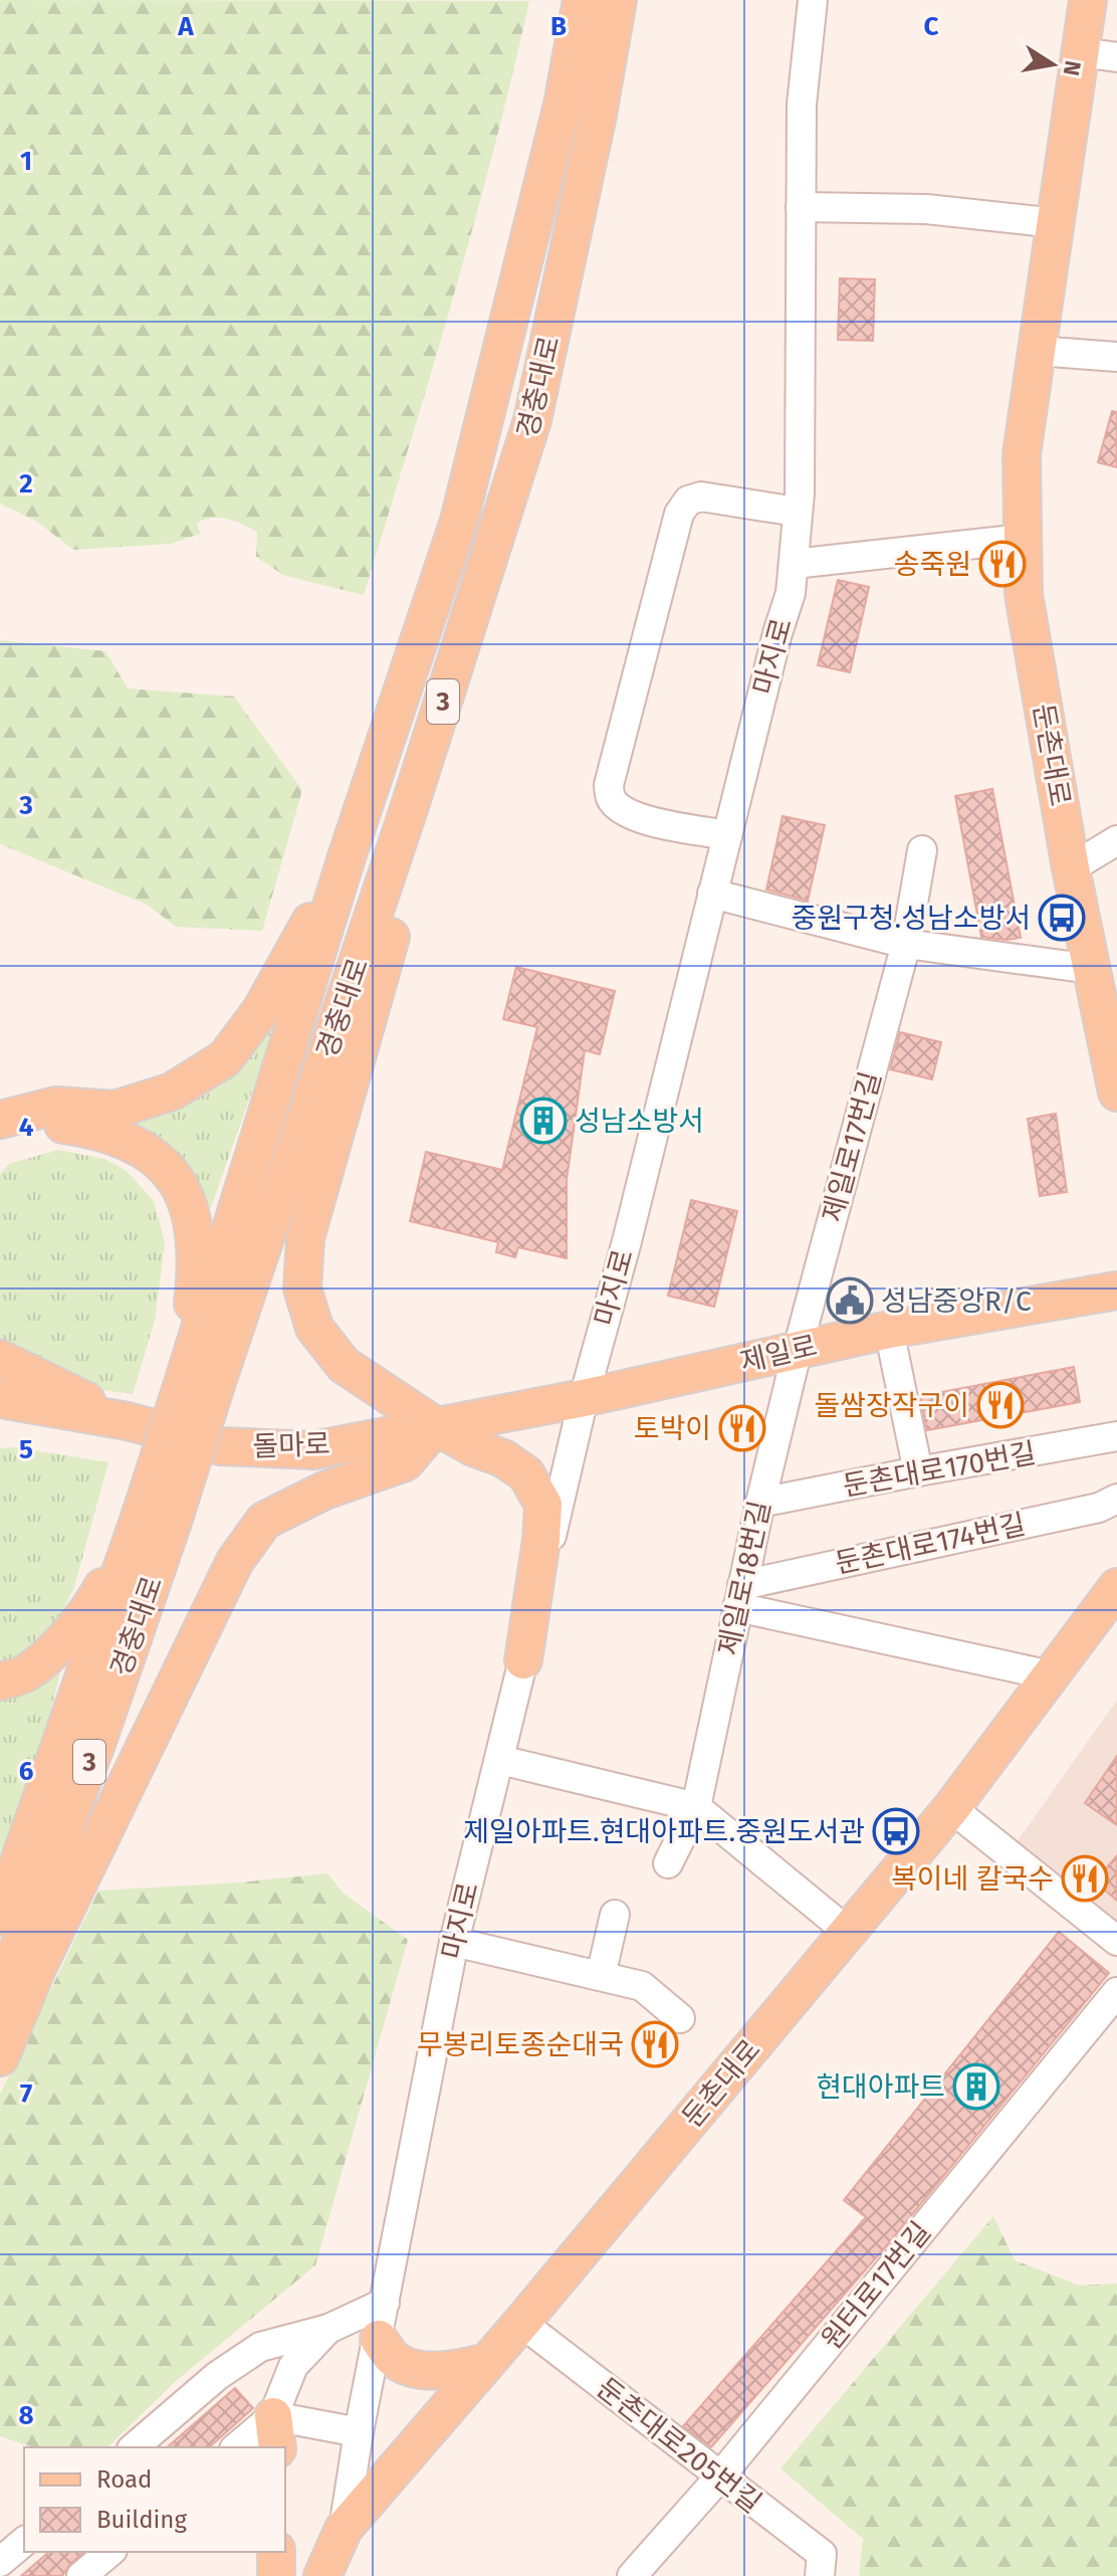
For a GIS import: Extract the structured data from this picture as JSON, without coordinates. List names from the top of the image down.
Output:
{
  "streets": {
    "main road": [
      "경충대로",
      "3",
      "둔촌대로",
      "제일로",
      "돌마로"
    ],
    "street": [
      "마지로",
      "제일로17번길",
      "둔촌대로170번길",
      "둔촌대로174번길",
      "제일로18번길",
      "원터로17번길",
      "둔촌대로205번길"
    ]
  },
  "crossings": [
    ["마지로", "둔촌대로"],
    ["마지로", "제일로"],
    ["마지로", "돌마로"],
    ["둔촌대로", "둔촌대로205번길"],
    ["제일로17번길", "제일로"],
    ["제일로17번길", "제일로18번길"],
    ["제일로", "돌마로"],
    ["제일로", "제일로18번길"],
    ["둔촌대로170번길", "제일로18번길"],
    ["둔촌대로174번길", "제일로18번길"],
    ["원터로17번길", "둔촌대로205번길"]
  ],
  "places": {
    "restaurant": [
      "송죽원",
      "돌쌈장작구이",
      "토박이",
      "복이네 칼국수",
      "무봉리토종순대국"
    ],
    "bus stop": ["중원구청.성남소방서", "제일아파트.현대아파트.중원도서관"],
    "building": ["성남소방서", "현대아파트"],
    "public building": ["성남중앙R/C"]
  },
  "legend": ["Road", "Building"],
  "north": "right",
  "grid": {
    "columns": ["A", "B", "C"],
    "rows": [
      "1",
      "2",
      "3",
      "4",
      "5",
      "6",
      "7",
      "8"
    ]
  }
}
